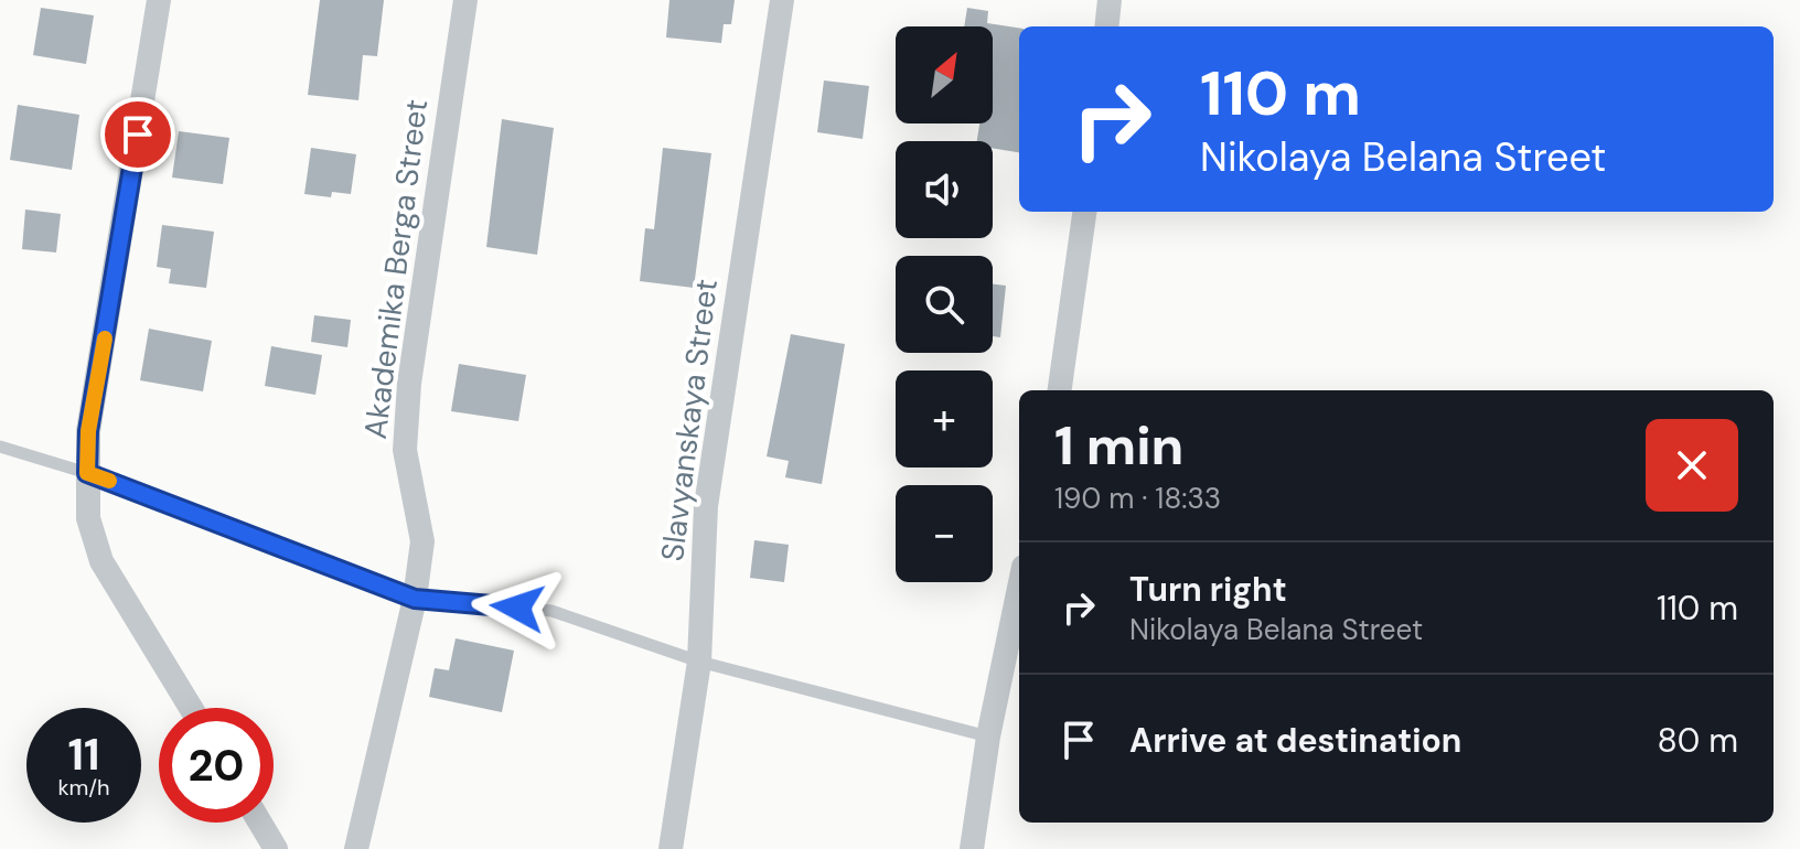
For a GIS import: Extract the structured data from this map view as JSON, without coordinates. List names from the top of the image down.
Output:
{
  "streets": {
    "street": ["Akademika Berga Street", "Slavyanskaya Street"]
  },
  "north": "top right",
  "page": {
    "map_buttons": ["+", "−"],
    "turn": ["110 m", "Nikolaya Belana Street"],
    "heading": ["1 min", "190 m · 18:33"],
    "list": [
      {
        "name": "Turn right",
        "note": "Nikolaya Belana Street",
        "value": "110 m"
      },
      {
        "name": "Arrive at destination",
        "value": "80 m"
      }
    ],
    "speed": "11 km/h",
    "limit": "20"
  }
}
